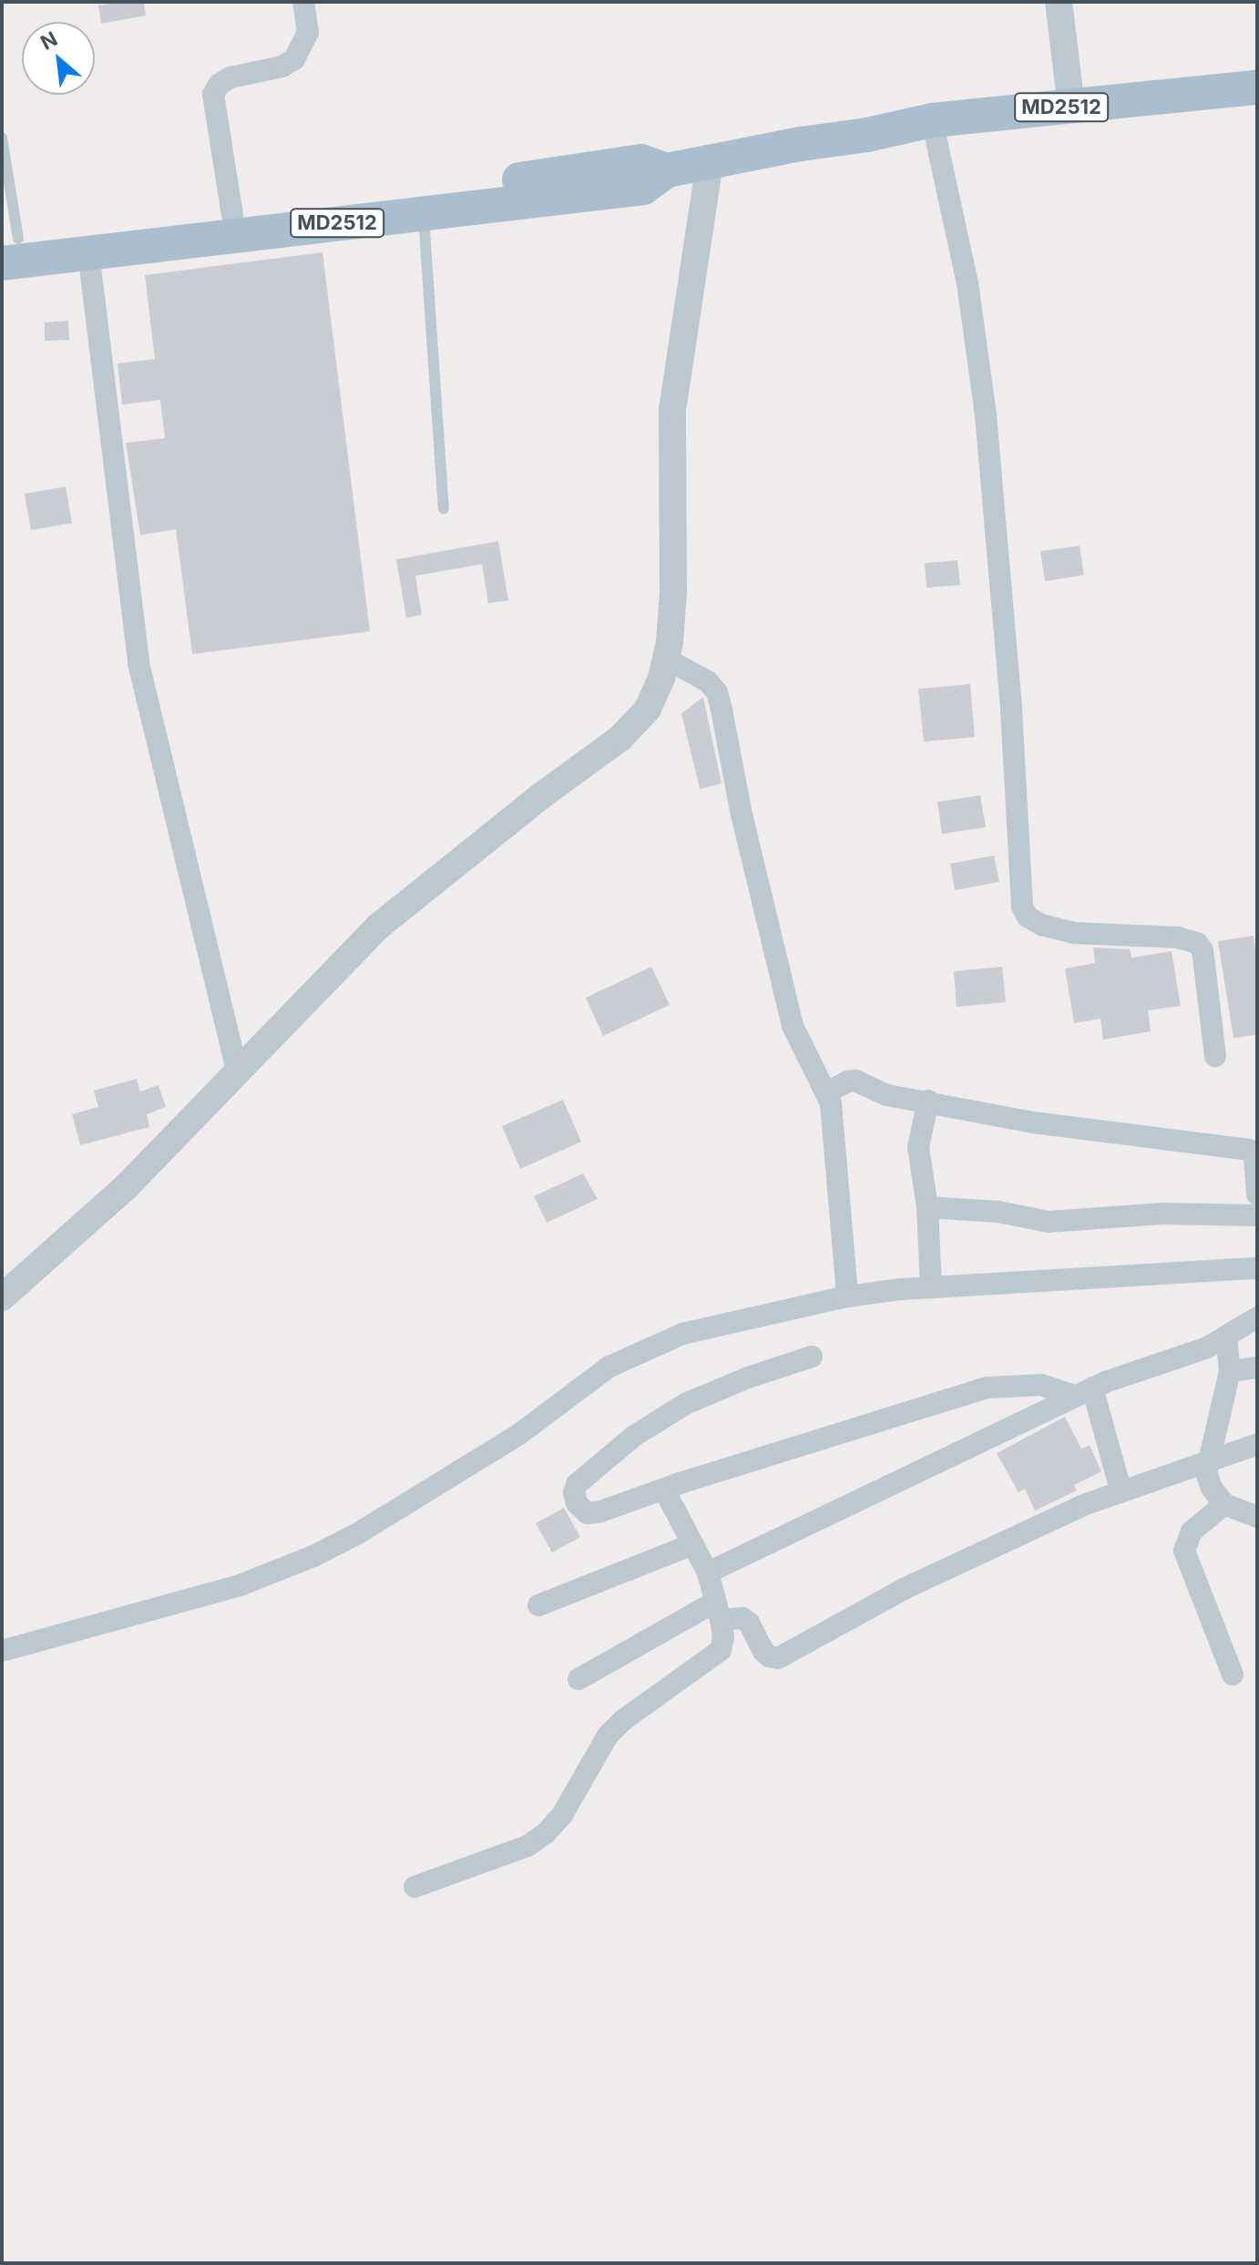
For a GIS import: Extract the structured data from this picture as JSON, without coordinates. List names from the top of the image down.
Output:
{
  "streets": {
    "main road": ["MD2512"]
  },
  "north": "top left"
}
